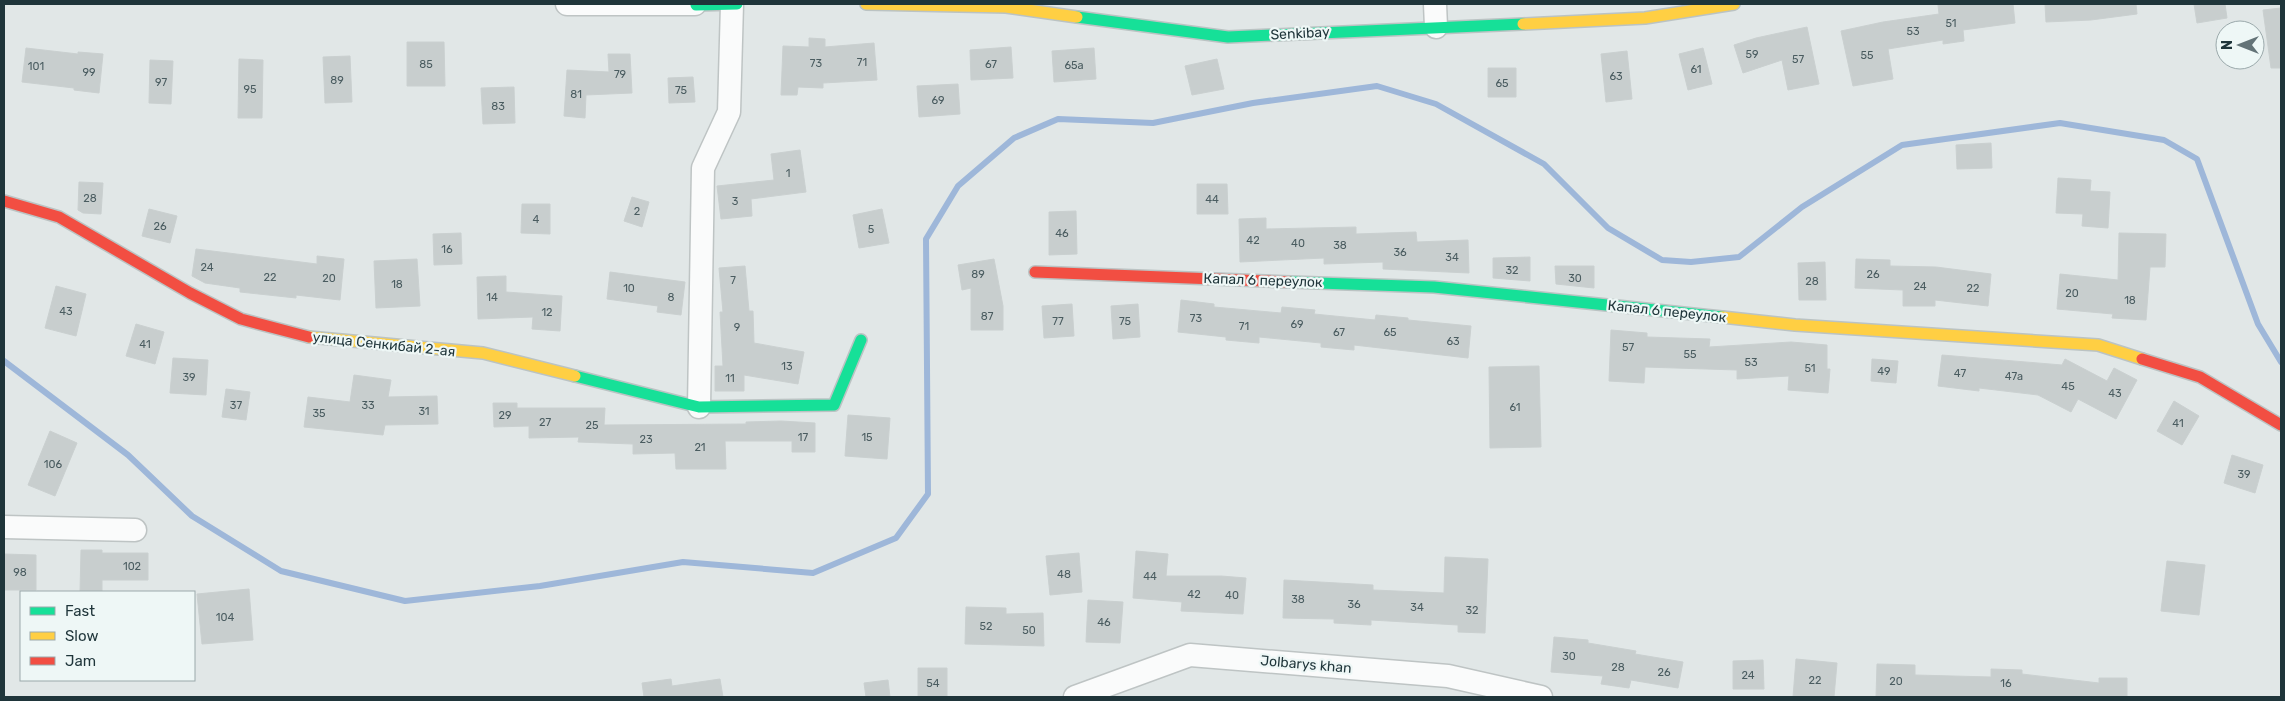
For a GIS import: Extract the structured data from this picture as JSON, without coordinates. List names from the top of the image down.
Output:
{
  "streets": {
    "street": [
      "Senkibay",
      "Капал 6 переулок",
      "улица Сенкибай 2-ая",
      "Jolbarys khan"
    ]
  },
  "house_numbers": [
    "51",
    "53",
    "59",
    "55",
    "57",
    "71",
    "73",
    "85",
    "67",
    "65а",
    "101",
    "61",
    "99",
    "79",
    "63",
    "89",
    "97",
    "65",
    "95",
    "75",
    "81",
    "69",
    "83",
    "1",
    "28",
    "44",
    "3",
    "2",
    "4",
    "26",
    "5",
    "46",
    "42",
    "40",
    "38",
    "16",
    "36",
    "34",
    "24",
    "32",
    "89",
    "26",
    "22",
    "20",
    "30",
    "7",
    "28",
    "18",
    "24",
    "10",
    "22",
    "20",
    "14",
    "8",
    "18",
    "43",
    "12",
    "87",
    "73",
    "77",
    "75",
    "69",
    "71",
    "9",
    "67",
    "65",
    "63",
    "41",
    "57",
    "55",
    "53",
    "13",
    "51",
    "49",
    "47",
    "47а",
    "39",
    "11",
    "45",
    "43",
    "37",
    "33",
    "61",
    "31",
    "35",
    "29",
    "27",
    "41",
    "25",
    "17",
    "15",
    "23",
    "21",
    "106",
    "39",
    "102",
    "98",
    "48",
    "44",
    "42",
    "40",
    "38",
    "36",
    "34",
    "32",
    "104",
    "46",
    "52",
    "50",
    "30",
    "28",
    "26",
    "24",
    "22",
    "20",
    "54",
    "16"
  ],
  "legend": ["Fast", "Slow", "Jam"],
  "north": "left"
}
